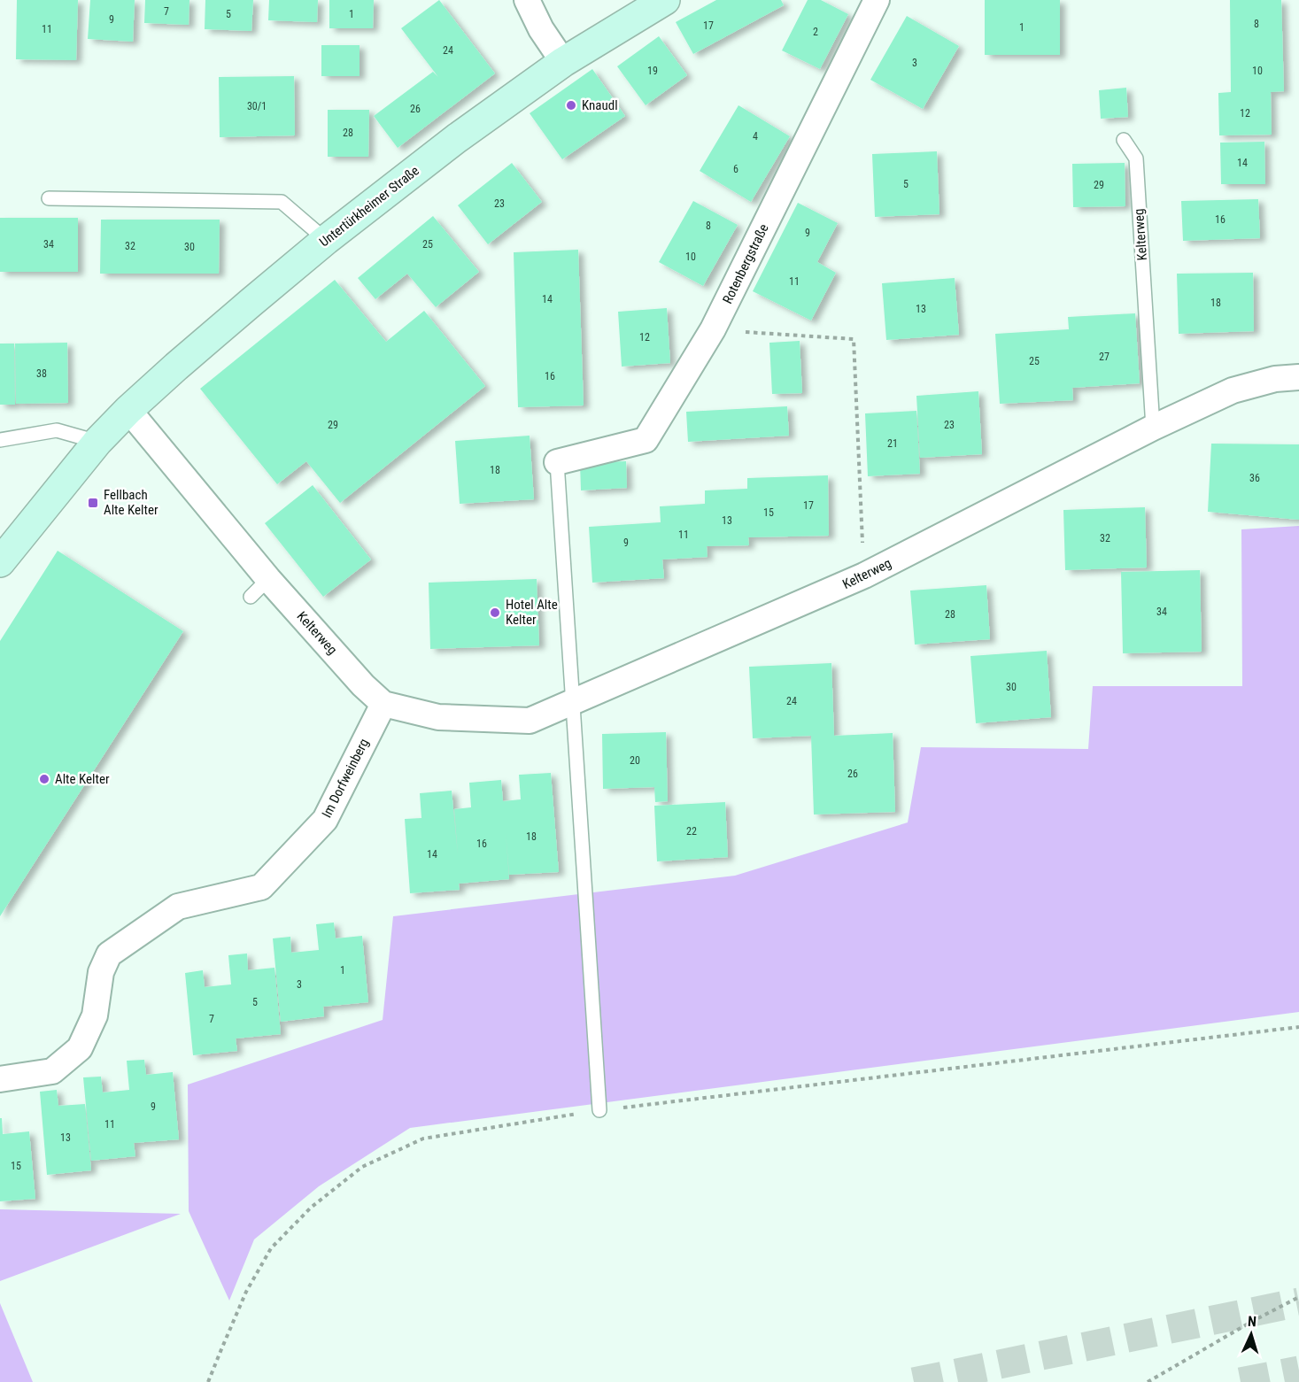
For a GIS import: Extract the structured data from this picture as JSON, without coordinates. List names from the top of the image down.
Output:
{
  "streets": {
    "main road": ["Untertürkheimer Straße"],
    "street": ["Kelterweg", "Rotenbergstraße", "Im Dorfweinberg"]
  },
  "crossings": [
    ["Untertürkheimer Straße", "Kelterweg"],
    ["Kelterweg", "Im Dorfweinberg"]
  ],
  "places": {
    "other": ["Knaudl", "Hotel Alte Kelter", "Alte Kelter"],
    "transit": ["Fellbach Alte Kelter"]
  },
  "house_numbers": [
    "7",
    "5",
    "1",
    "9",
    "8",
    "17",
    "1",
    "11",
    "2",
    "24",
    "3",
    "19",
    "10",
    "30/1",
    "26",
    "12",
    "28",
    "4",
    "14",
    "6",
    "5",
    "29",
    "23",
    "16",
    "8",
    "9",
    "34",
    "25",
    "32",
    "30",
    "10",
    "11",
    "14",
    "18",
    "13",
    "12",
    "27",
    "25",
    "38",
    "16",
    "29",
    "23",
    "21",
    "18",
    "36",
    "17",
    "15",
    "13",
    "11",
    "32",
    "9",
    "34",
    "28",
    "30",
    "24",
    "20",
    "26",
    "22",
    "18",
    "16",
    "14",
    "1",
    "3",
    "5",
    "7",
    "9",
    "11",
    "13",
    "15"
  ],
  "north": "top"
}
